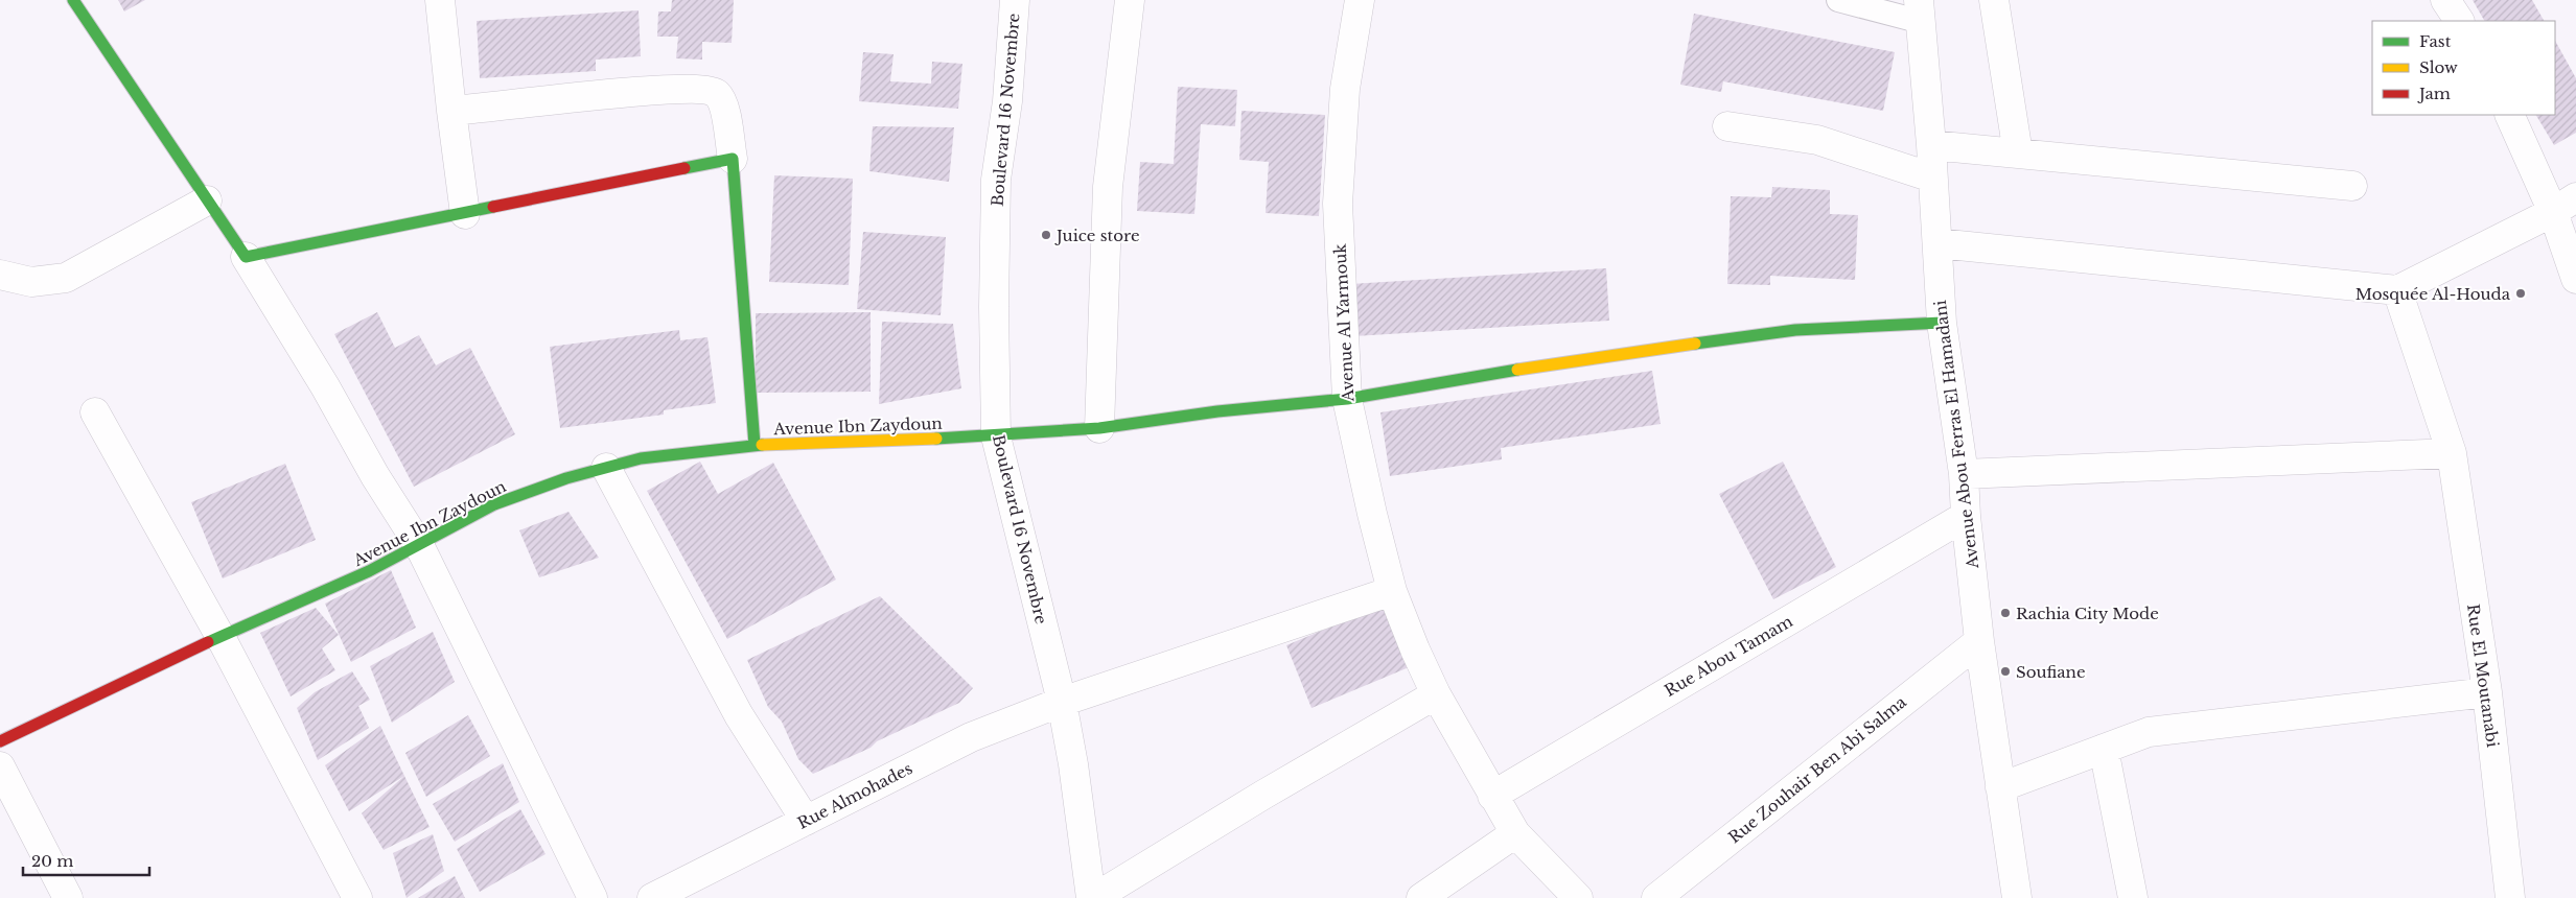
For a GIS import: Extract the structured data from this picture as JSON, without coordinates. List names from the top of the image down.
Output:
{
  "streets": {
    "street": [
      "Boulevard 16 Novembre",
      "Avenue Al Yarmouk",
      "Avenue Ibn Zaydoun",
      "Avenue Abou Ferras El Hamadani",
      "Rue Abou Tamam",
      "Rue El Moutanabi",
      "Rue Zouhair Ben Abi Salma",
      "Rue Almohades"
    ]
  },
  "crossings": [
    ["Boulevard 16 Novembre", "Avenue Ibn Zaydoun"],
    ["Boulevard 16 Novembre", "Rue Almohades"],
    ["Avenue Al Yarmouk", "Avenue Ibn Zaydoun"],
    ["Avenue Al Yarmouk", "Rue Abou Tamam"],
    ["Avenue Al Yarmouk", "Rue Almohades"],
    ["Avenue Ibn Zaydoun", "Avenue Abou Ferras El Hamadani"],
    ["Avenue Abou Ferras El Hamadani", "Rue Abou Tamam"],
    ["Avenue Abou Ferras El Hamadani", "Rue Zouhair Ben Abi Salma"]
  ],
  "places": [
    "Juice store",
    "Mosquée Al-Houda",
    "Rachia City Mode",
    "Soufiane"
  ],
  "legend": ["Fast", "Slow", "Jam"],
  "scale_bar": "20 m"
}
